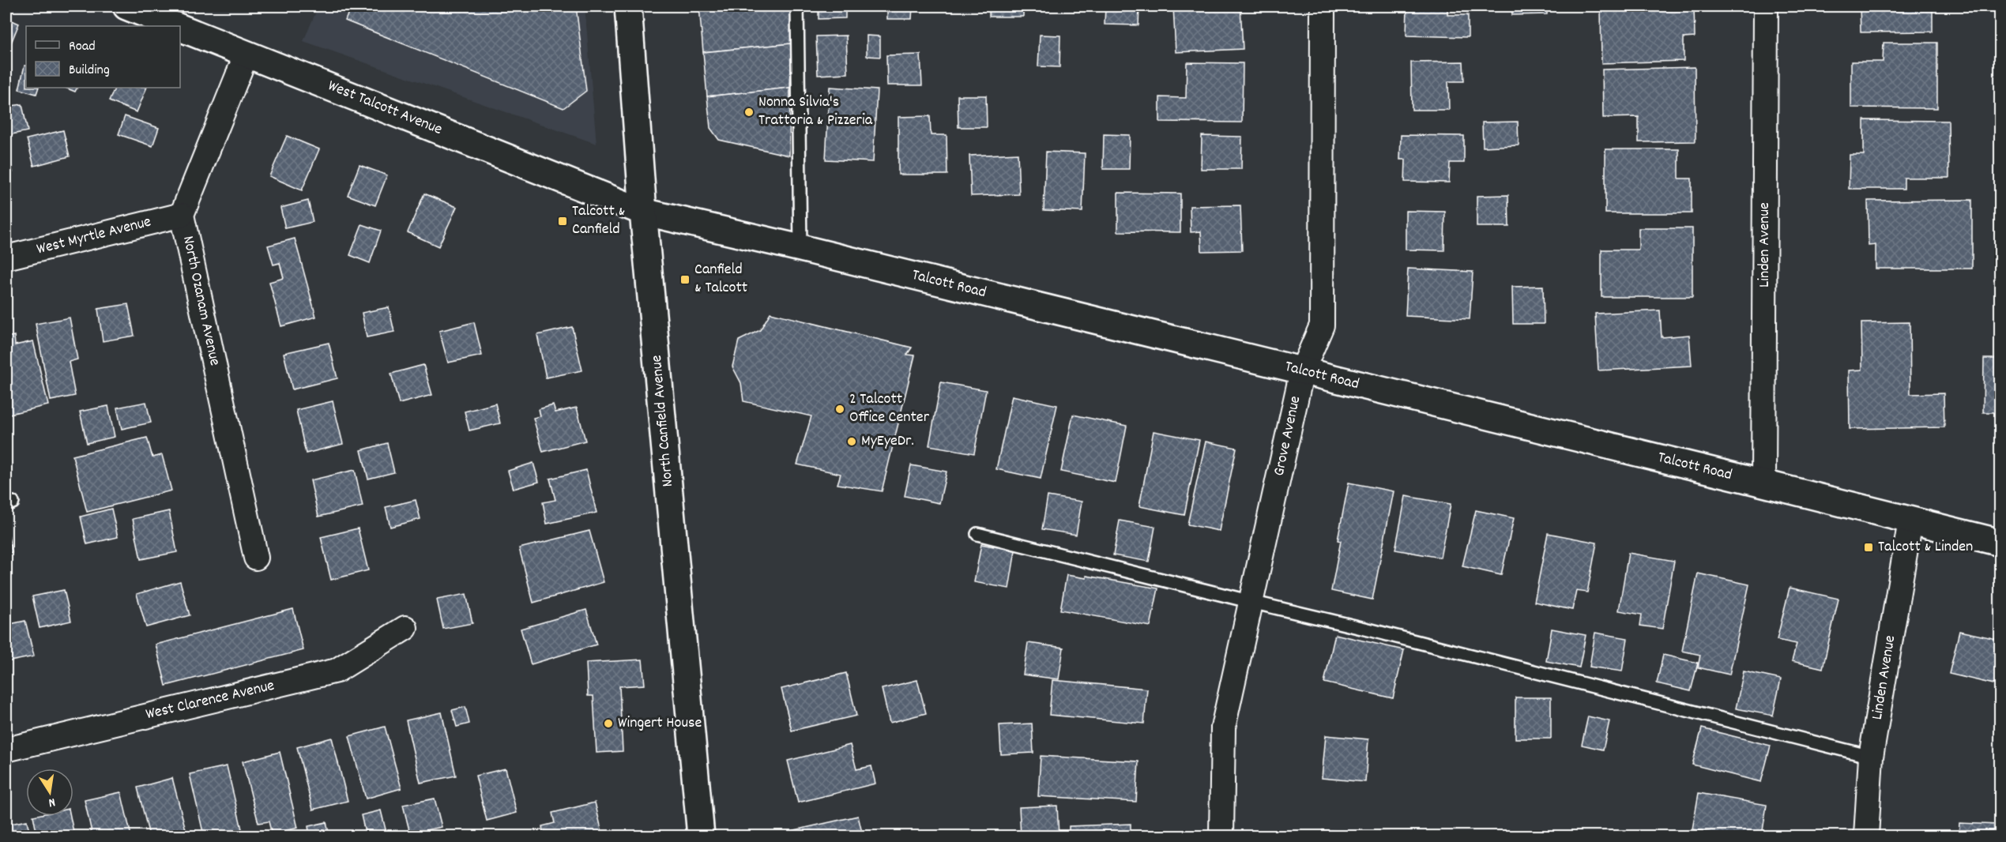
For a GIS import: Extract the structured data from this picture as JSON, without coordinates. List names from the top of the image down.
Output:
{
  "streets": {
    "street": [
      "West Talcott Avenue",
      "West Myrtle Avenue",
      "Linden Avenue",
      "Talcott Road",
      "North Ozanam Avenue",
      "North Canfield Avenue",
      "Grove Avenue",
      "West Clarence Avenue"
    ]
  },
  "crossings": [
    ["West Talcott Avenue", "Talcott Road"],
    ["West Talcott Avenue", "North Ozanam Avenue"],
    ["West Talcott Avenue", "North Canfield Avenue"],
    ["West Myrtle Avenue", "North Ozanam Avenue"],
    ["Linden Avenue", "Talcott Road"],
    ["Talcott Road", "North Canfield Avenue"],
    ["Talcott Road", "Grove Avenue"]
  ],
  "places": {
    "other": [
      "Nonna Silvia's Trattoria & Pizzeria",
      "2 Talcott Office Center",
      "MyEyeDr.",
      "Wingert House"
    ],
    "transit": ["Talcott & Canfield", "Canfield & Talcott", "Talcott & Linden"]
  },
  "legend": ["Road", "Building"],
  "north": "bottom"
}
